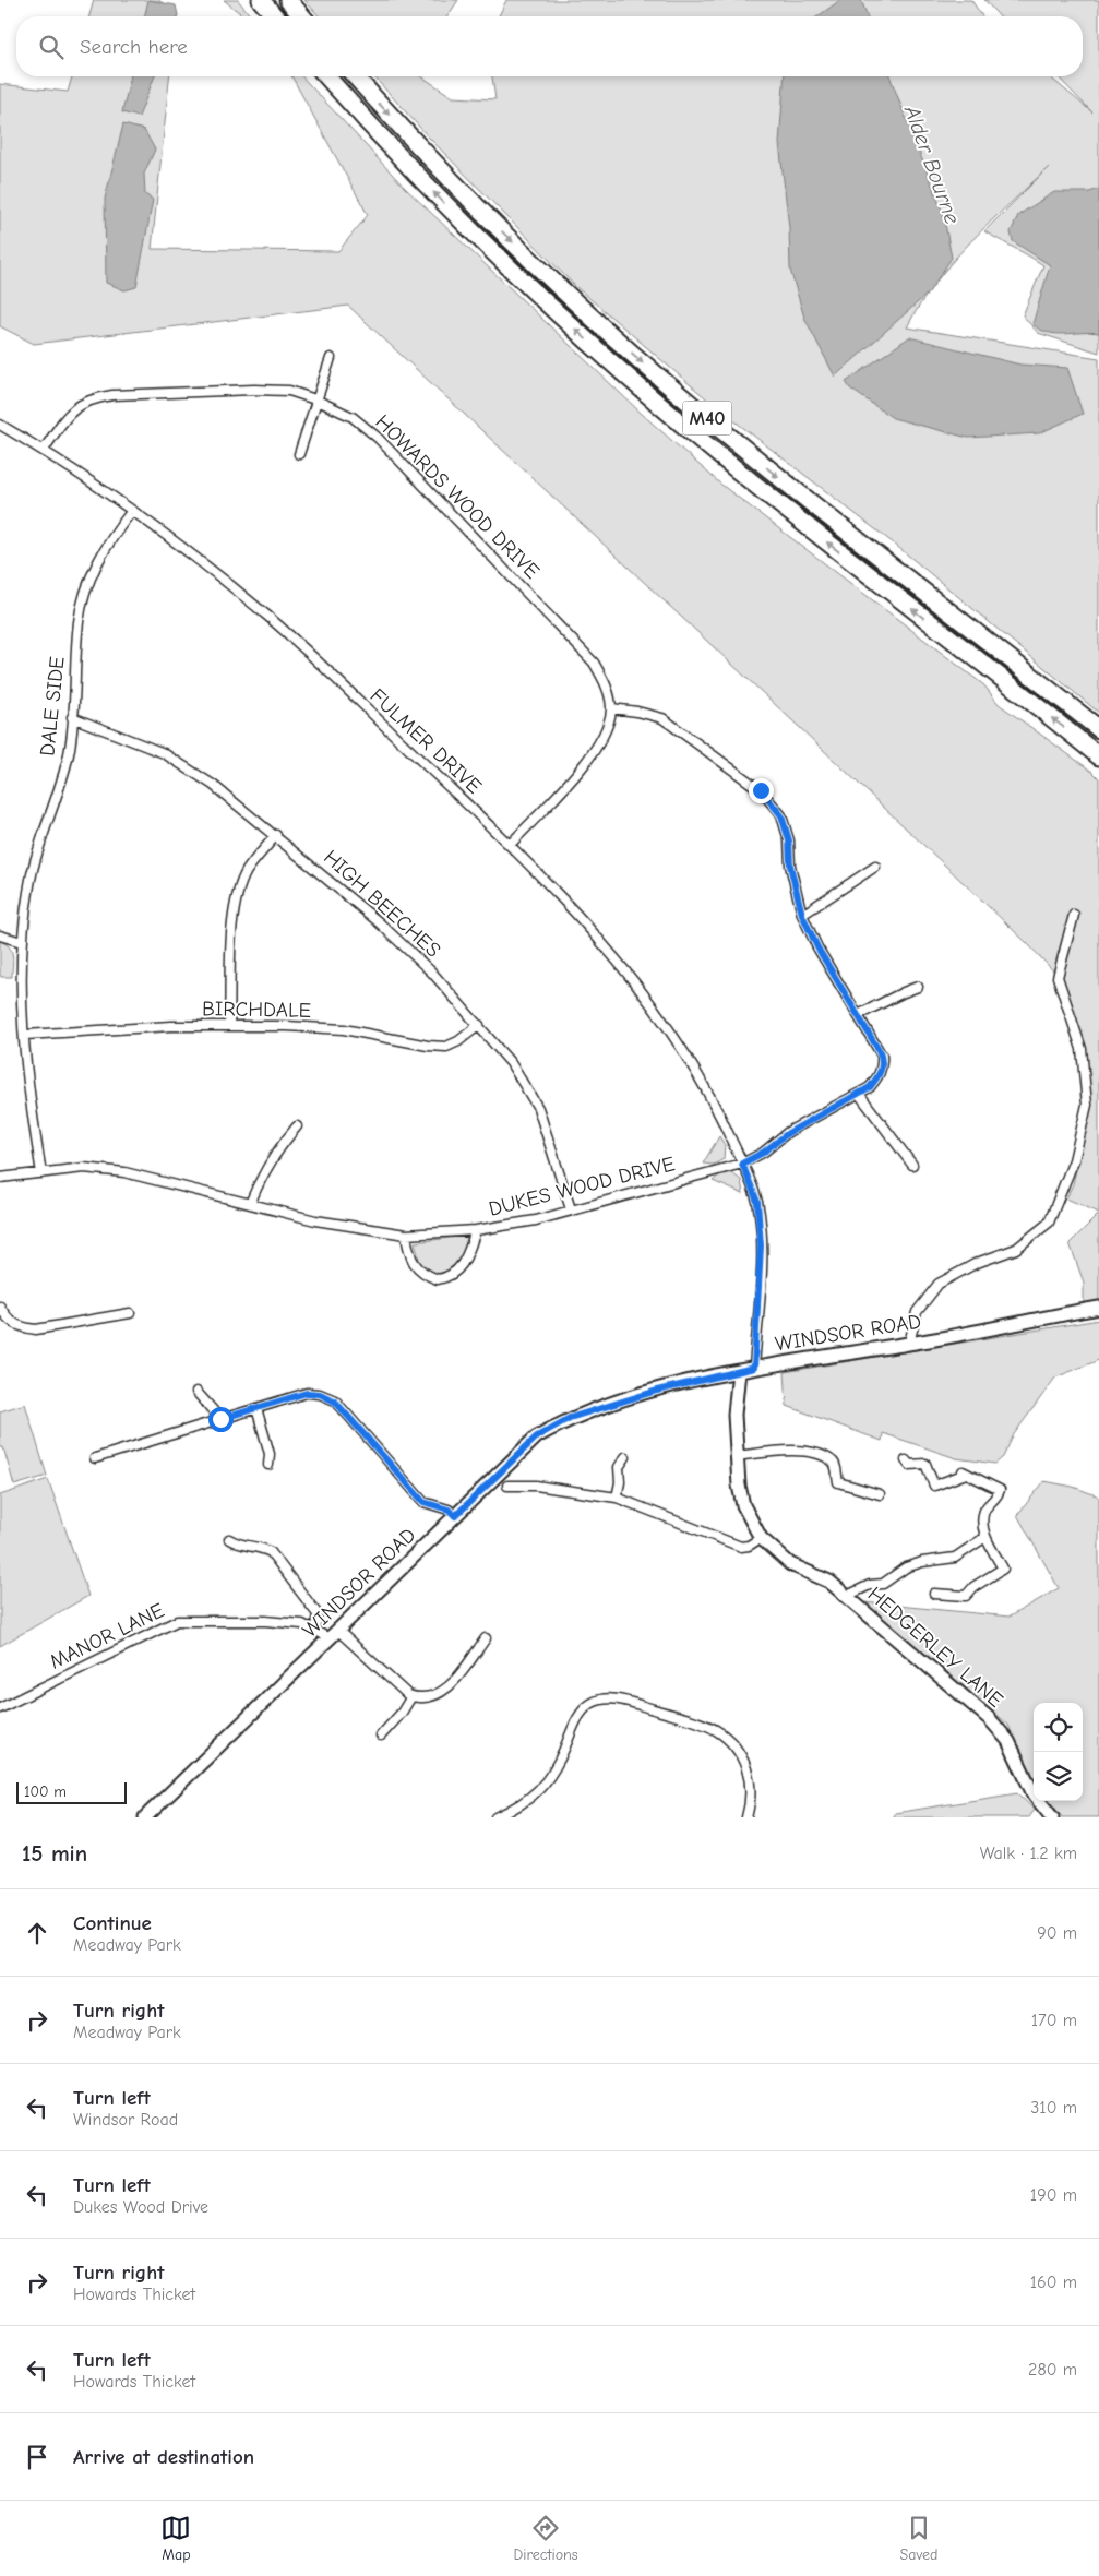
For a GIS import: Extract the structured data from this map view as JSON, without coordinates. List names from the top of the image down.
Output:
{
  "streets": {
    "highway": ["M40"],
    "main road": ["WINDSOR ROAD", "HEDGERLEY LANE"],
    "street": [
      "HOWARDS WOOD DRIVE",
      "DALE SIDE",
      "FULMER DRIVE",
      "HIGH BEECHES",
      "BIRCHDALE",
      "DUKES WOOD DRIVE",
      "MANOR LANE"
    ]
  },
  "crossings": [
    ["HOWARDS WOOD DRIVE", "FULMER DRIVE"],
    ["DALE SIDE", "FULMER DRIVE"],
    ["DALE SIDE", "HIGH BEECHES"],
    ["DALE SIDE", "BIRCHDALE"],
    ["DALE SIDE", "DUKES WOOD DRIVE"],
    ["FULMER DRIVE", "DUKES WOOD DRIVE"],
    ["HIGH BEECHES", "BIRCHDALE"],
    ["HIGH BEECHES", "DUKES WOOD DRIVE"],
    ["WINDSOR ROAD", "MANOR LANE"],
    ["WINDSOR ROAD", "HEDGERLEY LANE"]
  ],
  "water": ["Alder Bourne"],
  "scale_bar": "100 m",
  "page": {
    "search": "Search here",
    "scale": "100 m",
    "heading": ["15 min", "Walk · 1.2 km"],
    "list": [
      ["Continue", "Meadway Park", "90 m"],
      ["Turn right", "Meadway Park", "170 m"],
      ["Turn left", "Windsor Road", "310 m"],
      ["Turn left", "Dukes Wood Drive", "190 m"],
      ["Turn right", "Howards Thicket", "160 m"],
      ["Turn left", "Howards Thicket", "280 m"],
      "Arrive at destination"
    ],
    "nav": ["Map", "Directions", "Saved"]
  }
}
